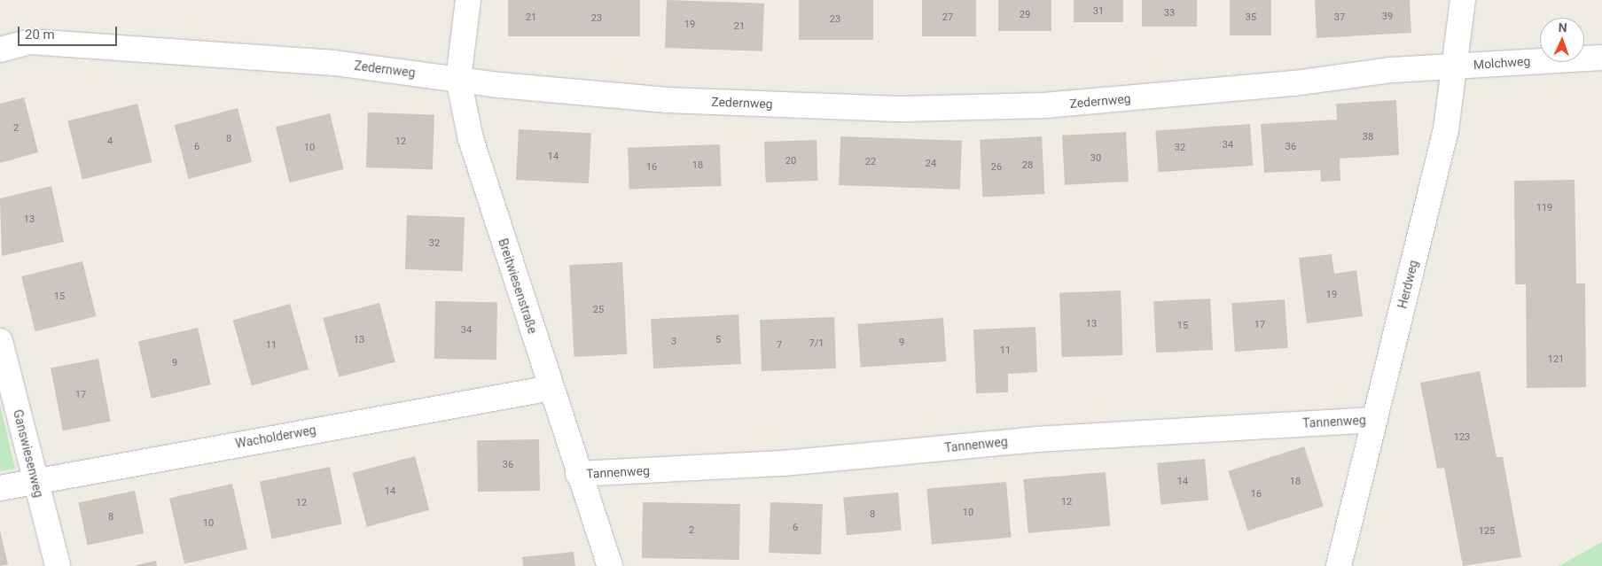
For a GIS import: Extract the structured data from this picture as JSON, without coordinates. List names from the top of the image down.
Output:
{
  "streets": {
    "street": [
      "Molchweg",
      "Zedernweg",
      "Herdweg",
      "Breitwiesenstraße",
      "Tannenweg",
      "Wacholderweg",
      "Ganswiesenweg"
    ]
  },
  "crossings": [
    ["Molchweg", "Zedernweg"],
    ["Molchweg", "Herdweg"],
    ["Zedernweg", "Herdweg"],
    ["Zedernweg", "Breitwiesenstraße"],
    ["Herdweg", "Tannenweg"],
    ["Breitwiesenstraße", "Tannenweg"],
    ["Breitwiesenstraße", "Wacholderweg"],
    ["Wacholderweg", "Ganswiesenweg"]
  ],
  "house_numbers": [
    "31",
    "33",
    "29",
    "39",
    "21",
    "27",
    "35",
    "37",
    "23",
    "23",
    "19",
    "21",
    "2",
    "38",
    "8",
    "4",
    "12",
    "34",
    "6",
    "36",
    "10",
    "32",
    "14",
    "30",
    "20",
    "22",
    "24",
    "18",
    "28",
    "16",
    "26",
    "119",
    "13",
    "32",
    "19",
    "15",
    "25",
    "13",
    "17",
    "15",
    "34",
    "13",
    "5",
    "3",
    "9",
    "7/1",
    "11",
    "7",
    "11",
    "121",
    "9",
    "17",
    "123",
    "36",
    "14",
    "18",
    "14",
    "16",
    "12",
    "12",
    "10",
    "8",
    "8",
    "10",
    "6",
    "2",
    "125"
  ],
  "scale_bar": "20 m",
  "north": "top"
}
